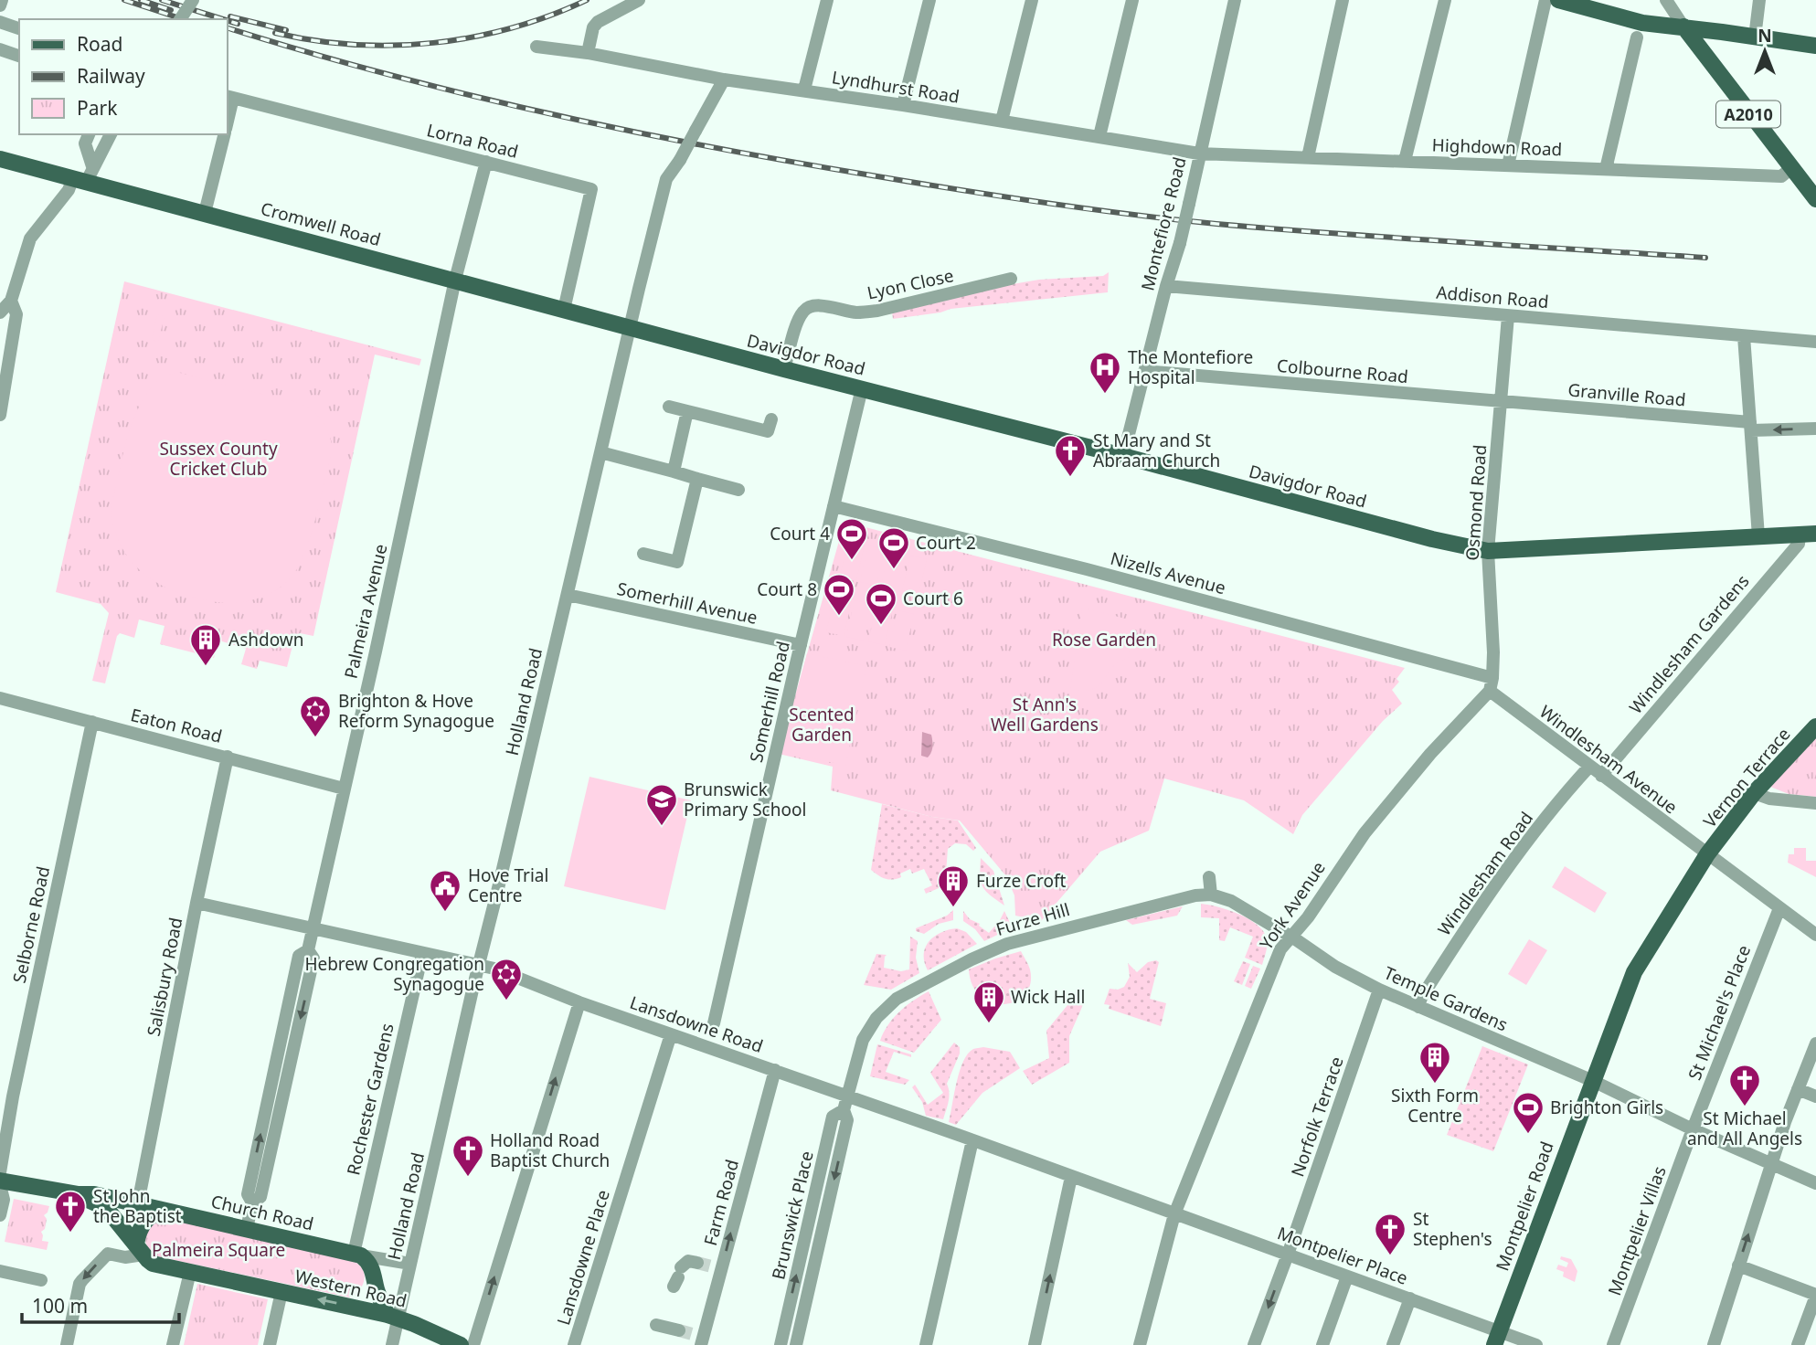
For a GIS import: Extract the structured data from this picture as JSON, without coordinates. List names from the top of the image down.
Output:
{
  "streets": {
    "main road": [
      "A2010",
      "Cromwell Road",
      "Davigdor Road",
      "Vernon Terrace",
      "Montpelier Road",
      "Church Road",
      "Western Road"
    ],
    "street": [
      "Lyndhurst Road",
      "Lorna Road",
      "Highdown Road",
      "Montefiore Road",
      "Lyon Close",
      "Addison Road",
      "Colbourne Road",
      "Granville Road",
      "Osmond Road",
      "Nizells Avenue",
      "Somerhill Avenue",
      "Palmeira Avenue",
      "Windlesham Gardens",
      "Holland Road",
      "Somerhill Road",
      "Eaton Road",
      "Windlesham Avenue",
      "Windlesham Road",
      "York Avenue",
      "Furze Hill",
      "Selborne Road",
      "Salisbury Road",
      "Temple Gardens",
      "St Michael's Place",
      "Lansdowne Road",
      "Rochester Gardens",
      "Norfolk Terrace",
      "Farm Road",
      "Brunswick Place",
      "Montpelier Villas",
      "Montpelier Place",
      "Lansdowne Place"
    ]
  },
  "crossings": [
    ["Lyndhurst Road", "Highdown Road"],
    ["Lyndhurst Road", "Montefiore Road"],
    ["Lyndhurst Road", "Holland Road"],
    ["A2010", "Highdown Road"],
    ["Lorna Road", "Cromwell Road"],
    ["Lorna Road", "Palmeira Avenue"],
    ["Highdown Road", "Montefiore Road"],
    ["Cromwell Road", "Davigdor Road"],
    ["Cromwell Road", "Palmeira Avenue"],
    ["Cromwell Road", "Holland Road"],
    ["Montefiore Road", "Addison Road"],
    ["Montefiore Road", "Davigdor Road"],
    ["Montefiore Road", "Colbourne Road"],
    ["Lyon Close", "Davigdor Road"],
    ["Addison Road", "Osmond Road"],
    ["Davigdor Road", "Osmond Road"],
    ["Davigdor Road", "Windlesham Gardens"],
    ["Davigdor Road", "Holland Road"],
    ["Davigdor Road", "Somerhill Road"],
    ["Colbourne Road", "Granville Road"],
    ["Colbourne Road", "Osmond Road"],
    ["Granville Road", "Osmond Road"],
    ["Osmond Road", "Nizells Avenue"],
    ["Osmond Road", "Windlesham Avenue"],
    ["Osmond Road", "York Avenue"],
    ["Nizells Avenue", "Somerhill Road"],
    ["Nizells Avenue", "Windlesham Avenue"],
    ["Nizells Avenue", "York Avenue"],
    ["Somerhill Avenue", "Holland Road"],
    ["Somerhill Avenue", "Somerhill Road"],
    ["Palmeira Avenue", "Eaton Road"],
    ["Palmeira Avenue", "Lansdowne Road"],
    ["Palmeira Avenue", "Church Road"],
    ["Windlesham Gardens", "Windlesham Avenue"],
    ["Holland Road", "Lansdowne Road"],
    ["Holland Road", "Church Road"],
    ["Holland Road", "Western Road"],
    ["Eaton Road", "Selborne Road"],
    ["Eaton Road", "Salisbury Road"],
    ["Windlesham Avenue", "Vernon Terrace"],
    ["Windlesham Avenue", "Windlesham Road"],
    ["Windlesham Avenue", "York Avenue"],
    ["Windlesham Avenue", "St Michael's Place"],
    ["Vernon Terrace", "Temple Gardens"],
    ["Vernon Terrace", "Montpelier Road"],
    ["Windlesham Road", "Temple Gardens"],
    ["York Avenue", "Temple Gardens"],
    ["York Avenue", "Lansdowne Road"],
    ["York Avenue", "Montpelier Place"],
    ["Furze Hill", "Lansdowne Road"],
    ["Furze Hill", "Brunswick Place"],
    ["Salisbury Road", "Lansdowne Road"],
    ["Salisbury Road", "Church Road"],
    ["Temple Gardens", "St Michael's Place"],
    ["Temple Gardens", "Norfolk Terrace"],
    ["Temple Gardens", "Montpelier Road"],
    ["Temple Gardens", "Montpelier Villas"],
    ["St Michael's Place", "Montpelier Villas"],
    ["Lansdowne Road", "Rochester Gardens"],
    ["Lansdowne Road", "Farm Road"],
    ["Lansdowne Road", "Brunswick Place"],
    ["Lansdowne Road", "Montpelier Place"],
    ["Lansdowne Road", "Lansdowne Place"],
    ["Rochester Gardens", "Church Road"],
    ["Norfolk Terrace", "Montpelier Place"],
    ["Montpelier Road", "Montpelier Place"],
    ["Church Road", "Western Road"]
  ],
  "one_way": ["Farm Road"],
  "parks": [
    "Sussex County Cricket Club",
    "Rose Garden",
    "St Ann's Well Gardens",
    "Scented Garden",
    "Palmeira Square"
  ],
  "places": {
    "hospital": ["The Montefiore Hospital"],
    "church": [
      "St Mary and St Abraam Church",
      "St Michael and All Angels",
      "Holland Road Baptist Church",
      "St John the Baptist",
      "St Stephen's"
    ],
    "sports": [
      "Court 4",
      "Court 2",
      "Court 8",
      "Court 6",
      "Brighton Girls"
    ],
    "building": [
      "Ashdown",
      "Furze Croft",
      "Wick Hall",
      "Sixth Form Centre"
    ],
    "synagogue": ["Brighton & Hove Reform Synagogue", "Hebrew Congregation Synagogue"],
    "school or university": ["Brunswick Primary School"],
    "public building": ["Hove Trial Centre"]
  },
  "legend": ["Road", "Railway", "Park"],
  "scale_bar": "100 m",
  "north": "top"
}
